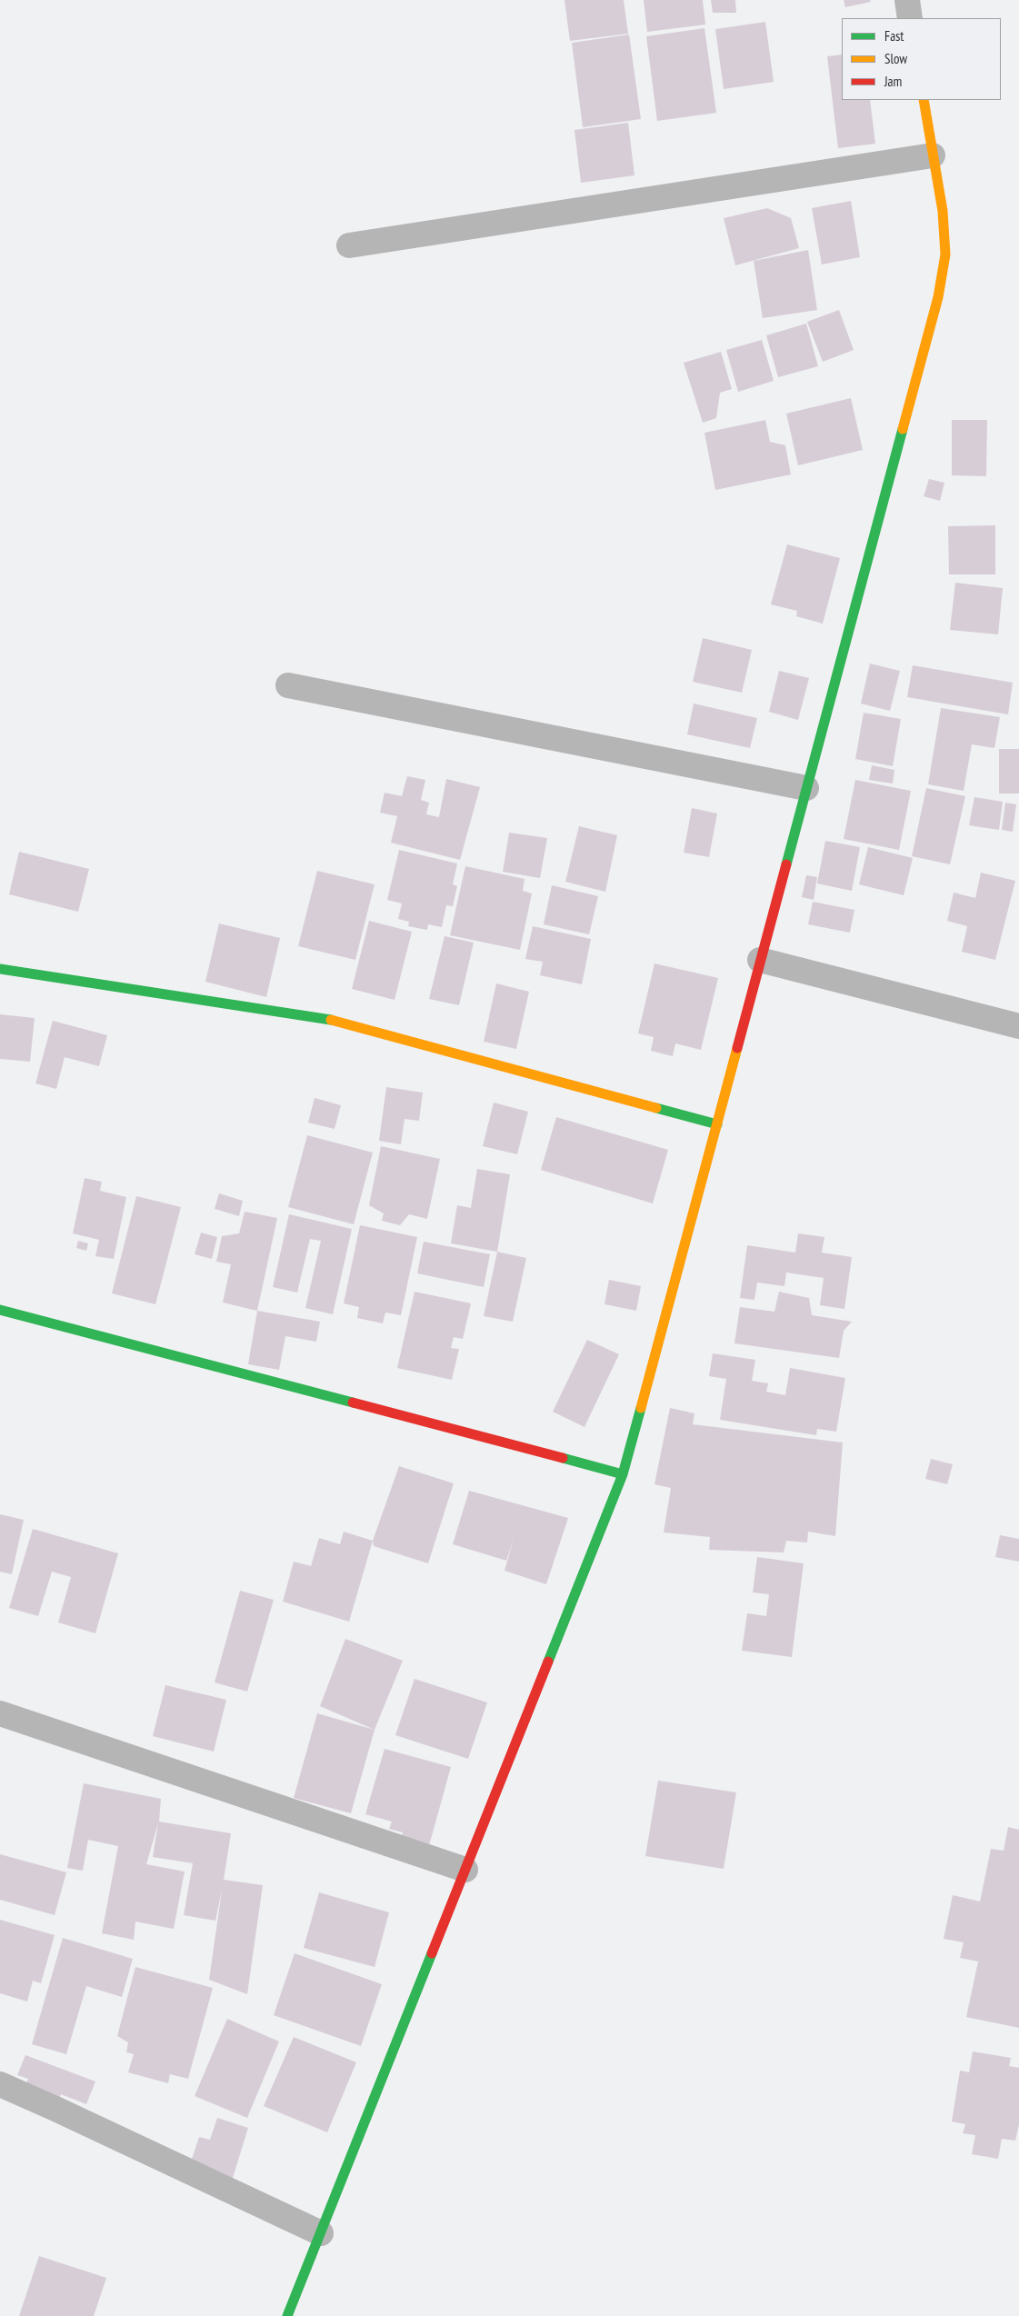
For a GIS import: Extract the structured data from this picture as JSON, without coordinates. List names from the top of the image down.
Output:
{
  "legend": ["Fast", "Slow", "Jam"]
}
